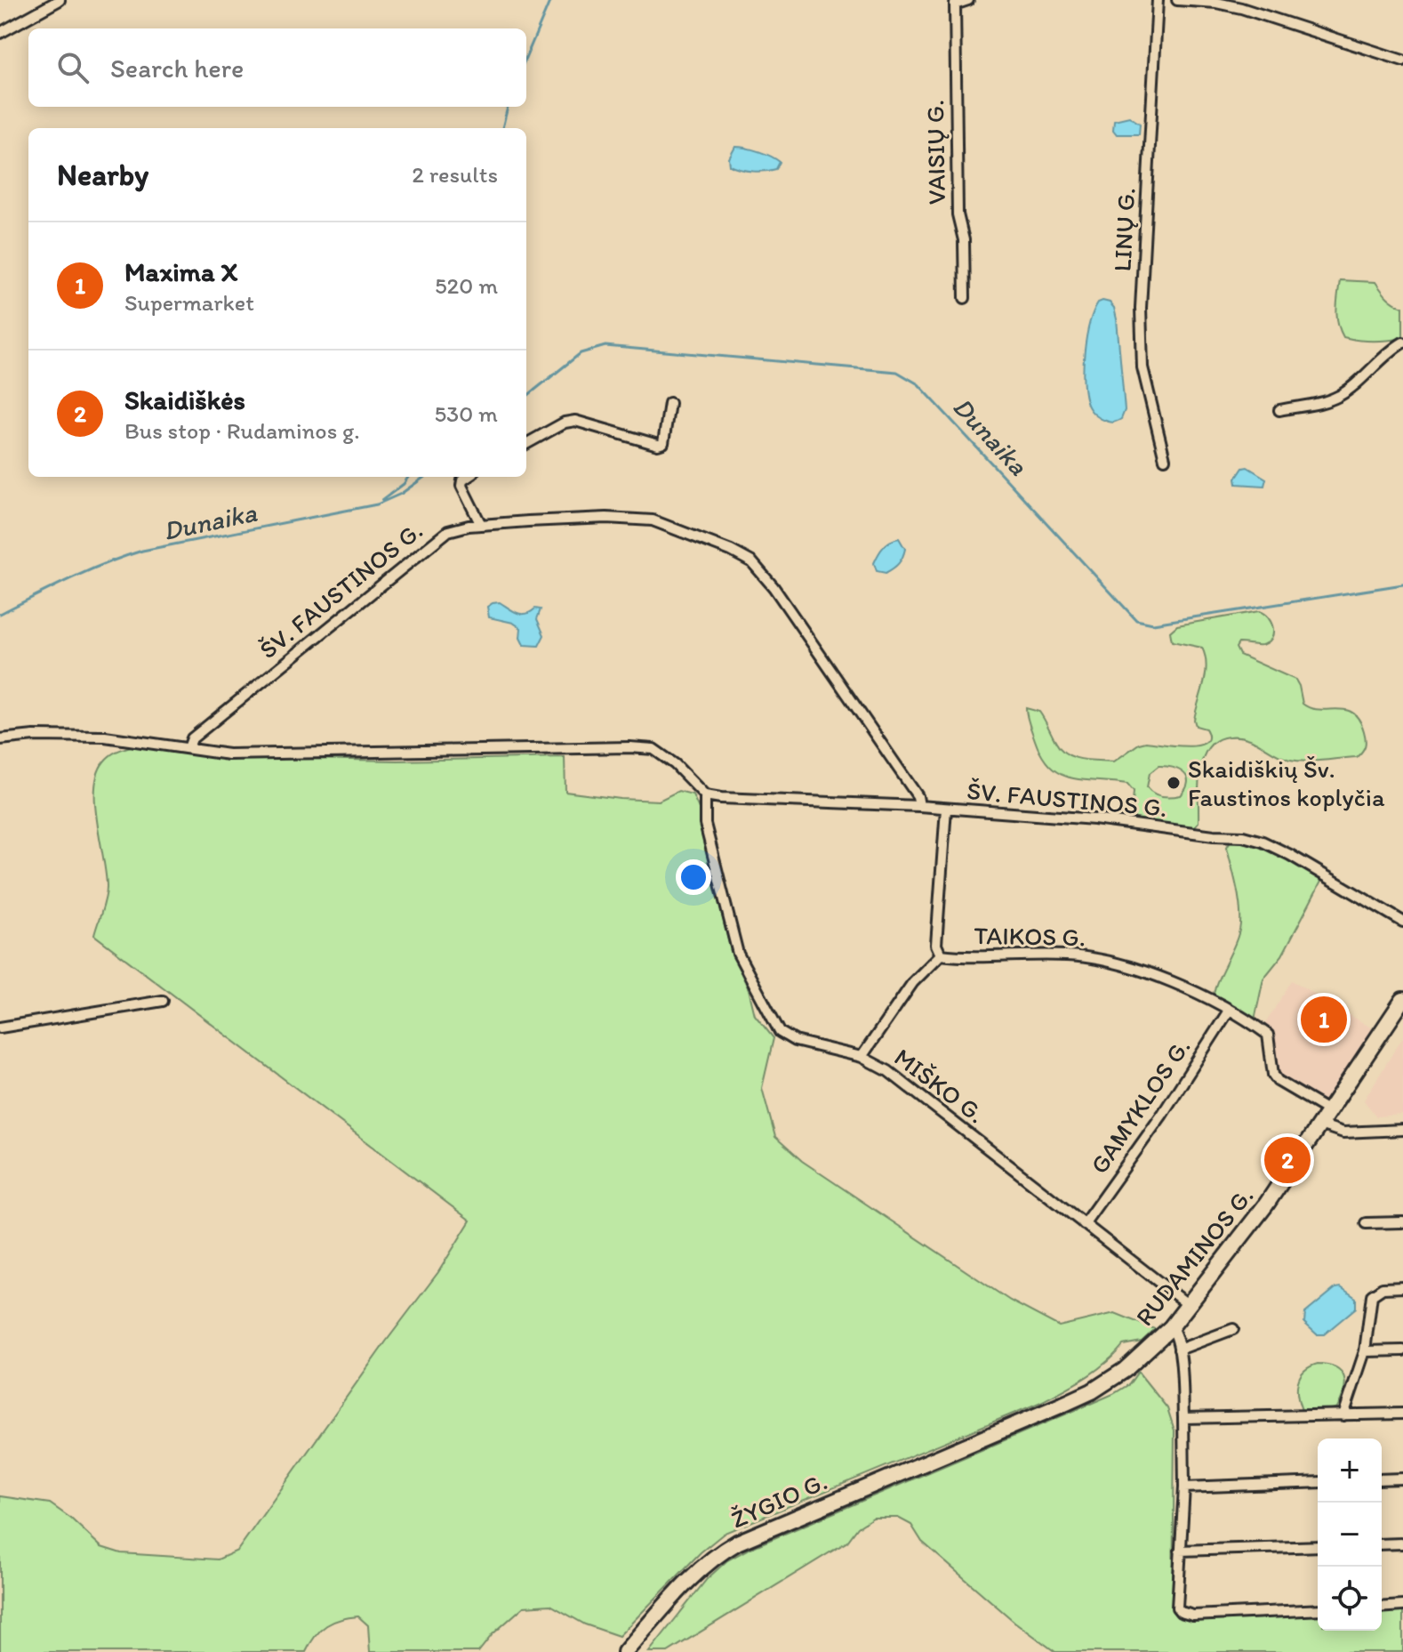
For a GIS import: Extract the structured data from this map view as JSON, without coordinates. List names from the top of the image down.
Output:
{
  "streets": {
    "main road": ["RUDAMINOS G.", "ŽYGIO G."],
    "street": [
      "VAISIŲ G.",
      "LINŲ G.",
      "ŠV. FAUSTINOS G.",
      "TAIKOS G.",
      "MIŠKO G.",
      "GAMYKLOS G."
    ]
  },
  "crossings": [
    ["ŠV. FAUSTINOS G.", "TAIKOS G."],
    ["ŠV. FAUSTINOS G.", "MIŠKO G."],
    ["TAIKOS G.", "GAMYKLOS G."],
    ["TAIKOS G.", "RUDAMINOS G."],
    ["MIŠKO G.", "GAMYKLOS G."],
    ["MIŠKO G.", "RUDAMINOS G."],
    ["RUDAMINOS G.", "ŽYGIO G."]
  ],
  "water": ["Dunaika"],
  "places": ["Skaidiškių Šv. Faustinos koplyčia"],
  "page": {
    "search": "Search here",
    "heading": ["Nearby", "2 results"],
    "list": [
      {
        "mark": "1",
        "name": "Maxima X",
        "note": "Supermarket",
        "value": "520 m"
      },
      {
        "mark": "2",
        "name": "Skaidiškės",
        "note": "Bus stop · Rudaminos g.",
        "value": "530 m"
      }
    ],
    "pins": ["1", "2"],
    "map_buttons": ["+", "−"]
  }
}
